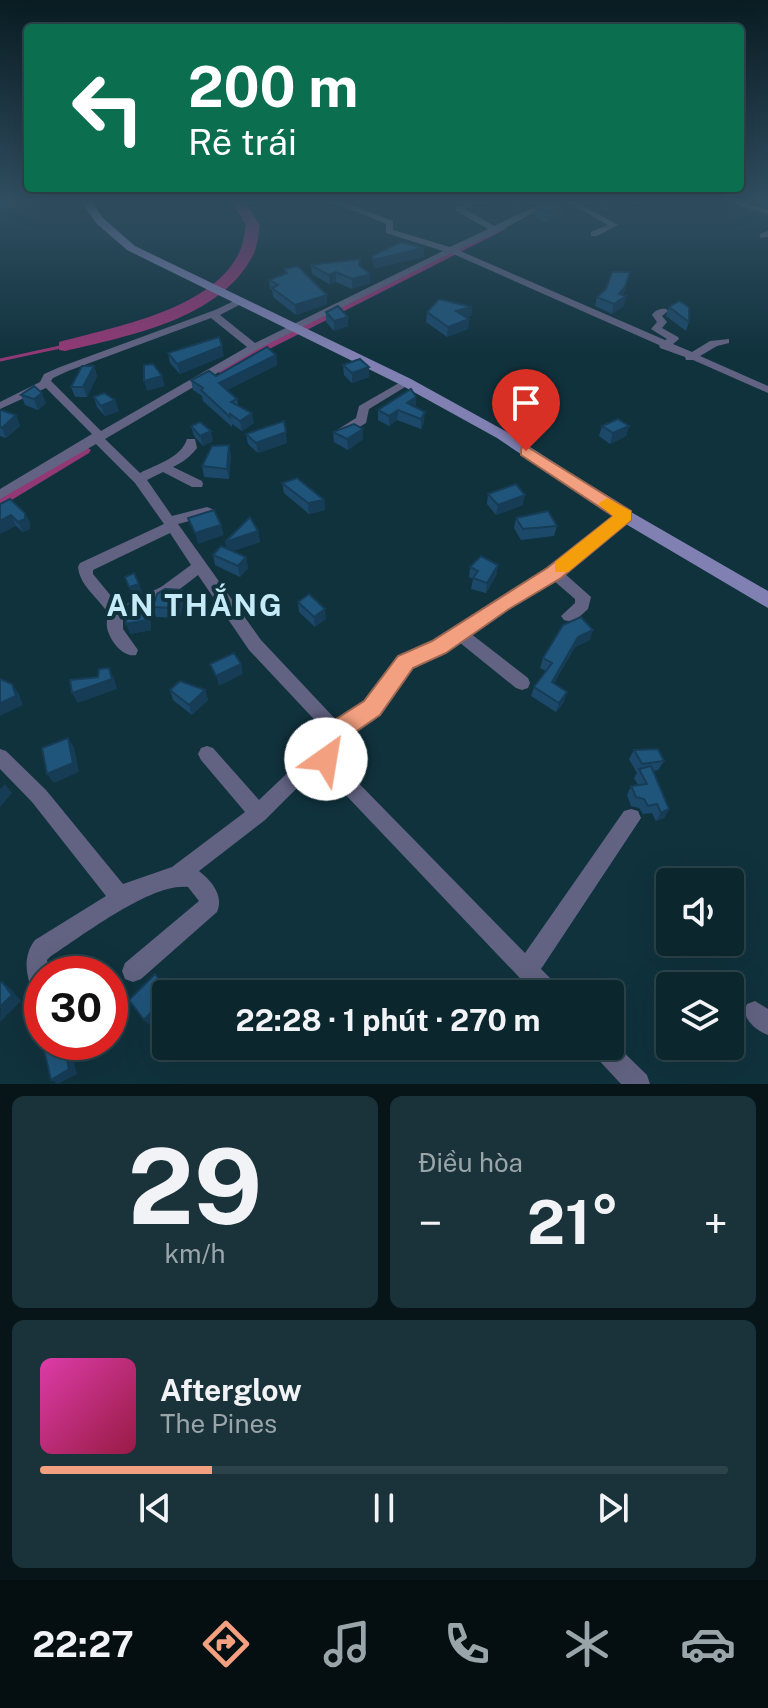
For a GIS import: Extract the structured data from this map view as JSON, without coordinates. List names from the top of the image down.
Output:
{
  "districts": ["AN THẮNG"],
  "page": {
    "turn": ["200 m", "Rẽ trái"],
    "limit": "30",
    "trip": "22:28 · 1 phút · 270 m",
    "tile": [
      ["29", "km/h"],
      "Điều hòa"
    ],
    "heat": ["−", "21°", "+"],
    "song": ["Afterglow", "The Pines"],
    "tabs": "22:27"
  }
}
